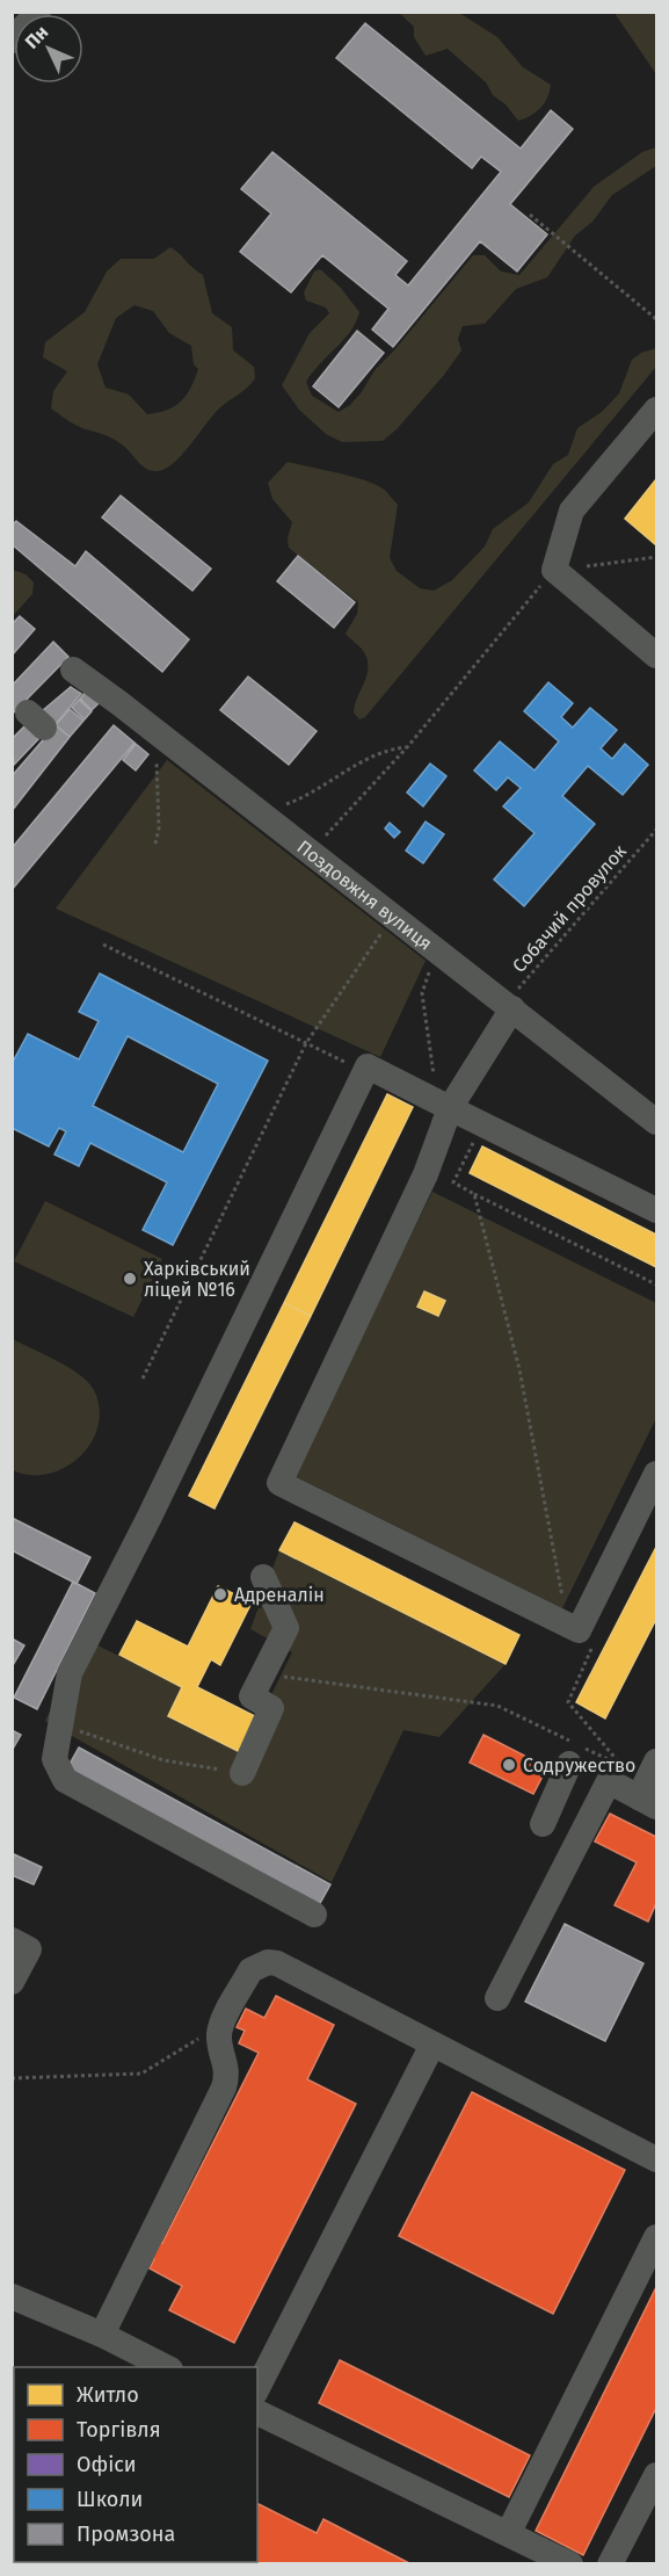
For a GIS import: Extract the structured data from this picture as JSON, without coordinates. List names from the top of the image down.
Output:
{
  "streets": {
    "street": ["Поздовжня вулиця"],
    "path": ["Собачий провулок"]
  },
  "crossings": [
    ["Поздовжня вулиця", "Собачий провулок"]
  ],
  "places": ["Харківський ліцей №16", "Адреналін", "Содружество"],
  "legend": [
    "Житло",
    "Торгівля",
    "Офіси",
    "Школи",
    "Промзона"
  ],
  "north": "top left"
}
